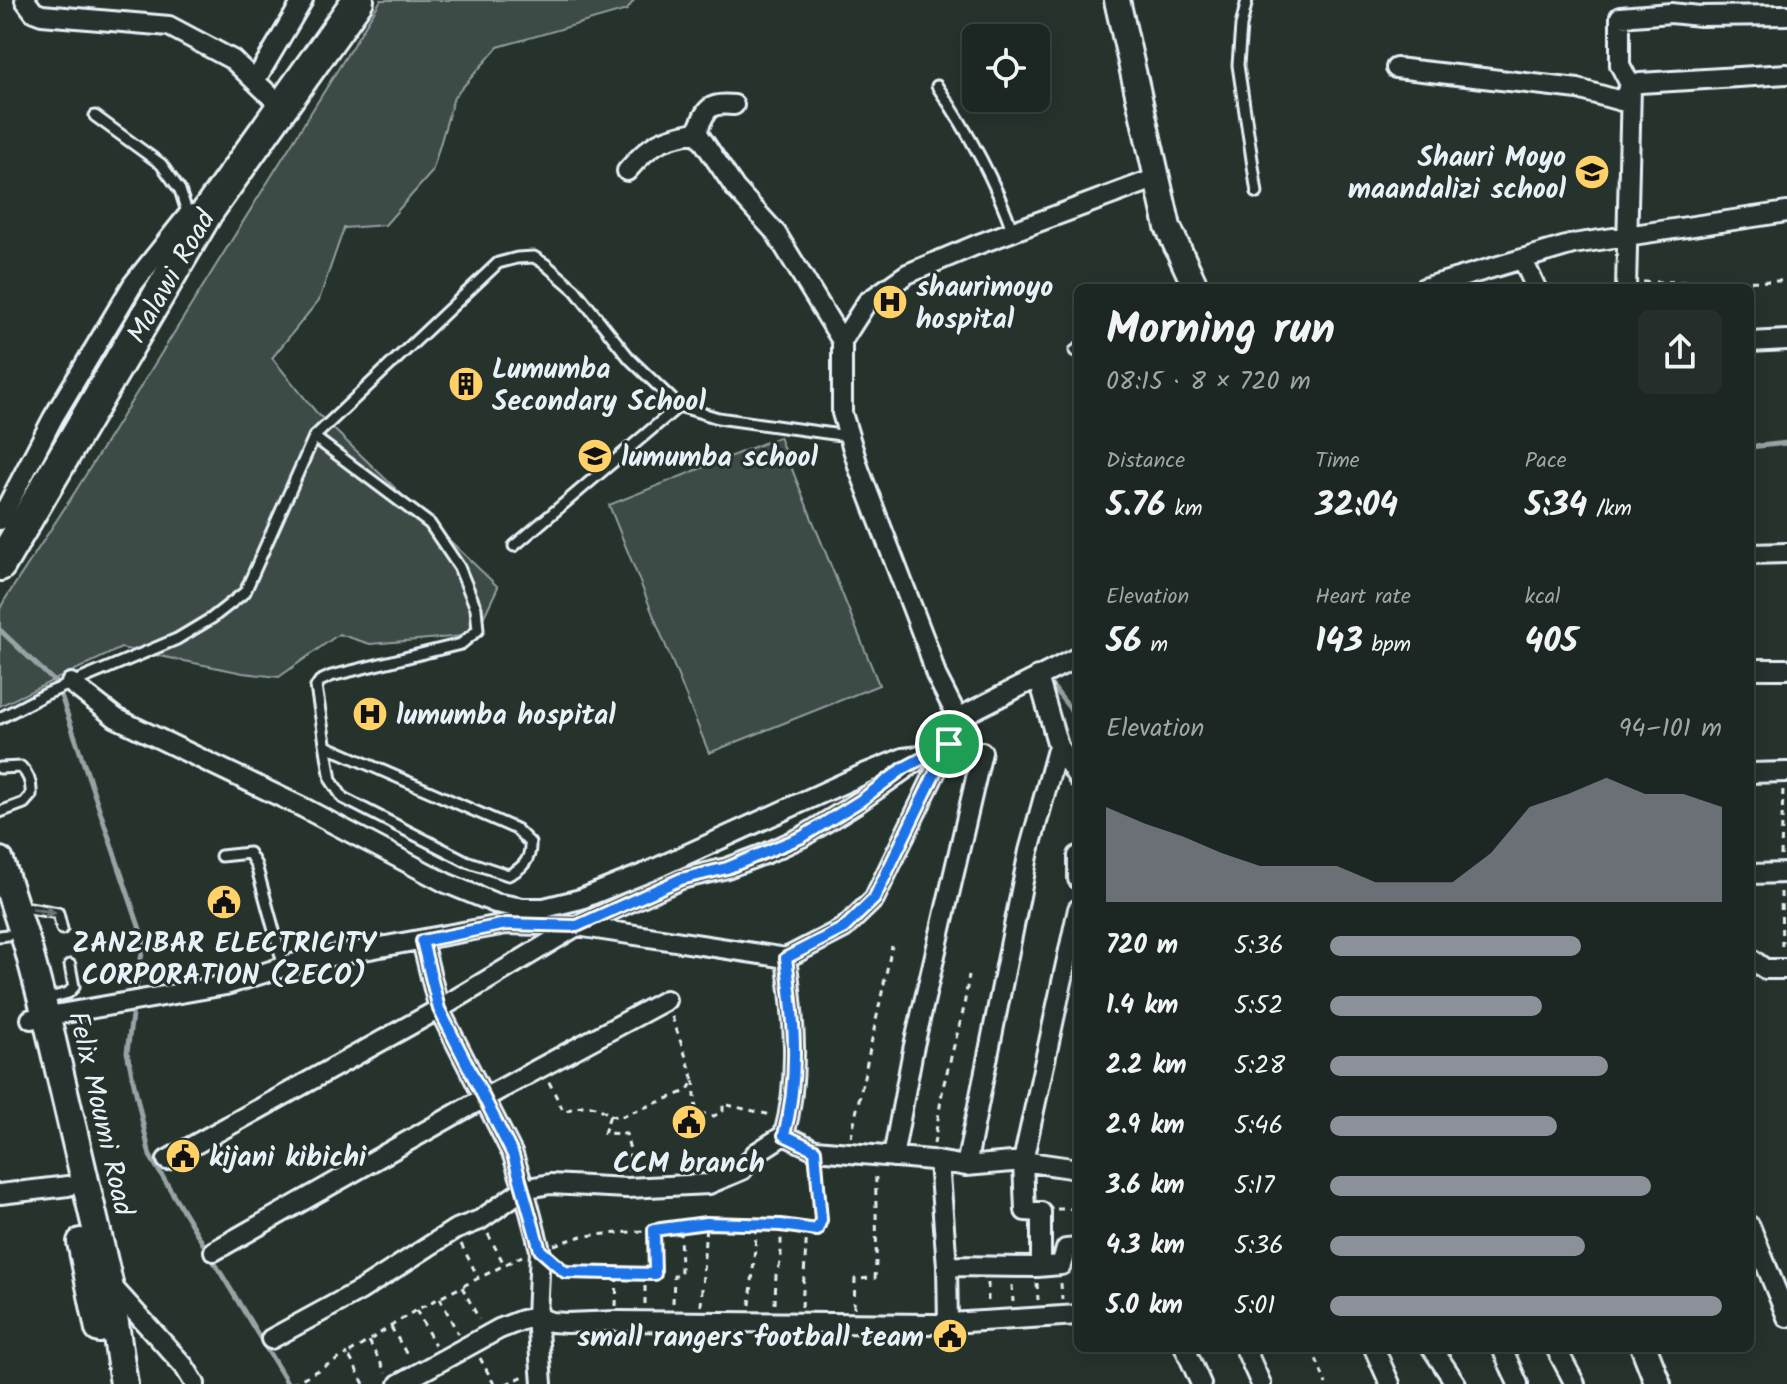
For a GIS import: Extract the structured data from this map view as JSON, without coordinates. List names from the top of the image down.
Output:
{
  "streets": {
    "main road": ["Malawi Road", "Felix Moumi Road"]
  },
  "places": {
    "school or university": ["Shauri Moyo maandalizi school", "lumumba school"],
    "hospital": ["shaurimoyo hospital", "lumumba hospital"],
    "building": ["Lumumba Secondary School"],
    "public building": [
      "ZANZIBAR ELECTRICITY CORPORATION (ZECO)",
      "CCM branch",
      "kijani kibichi",
      "small rangers football team"
    ]
  },
  "page": {
    "heading": ["Morning run", "08:15 · 8 × 720 m"],
    "stats": [
      ["Distance", "5.76 km"],
      ["Time", "32:04"],
      ["Pace", "5:34 /km"],
      ["Elevation", "56 m"],
      ["Heart rate", "143 bpm"],
      ["kcal", "405"]
    ],
    "chart": ["Elevation", "94–101 m"],
    "list": [
      {
        "name": "720 m",
        "note": "5:36"
      },
      {
        "name": "1.4 km",
        "note": "5:52"
      },
      {
        "name": "2.2 km",
        "note": "5:28"
      },
      {
        "name": "2.9 km",
        "note": "5:46"
      },
      {
        "name": "3.6 km",
        "note": "5:17"
      },
      {
        "name": "4.3 km",
        "note": "5:36"
      },
      {
        "name": "5.0 km",
        "note": "5:01"
      }
    ]
  }
}
